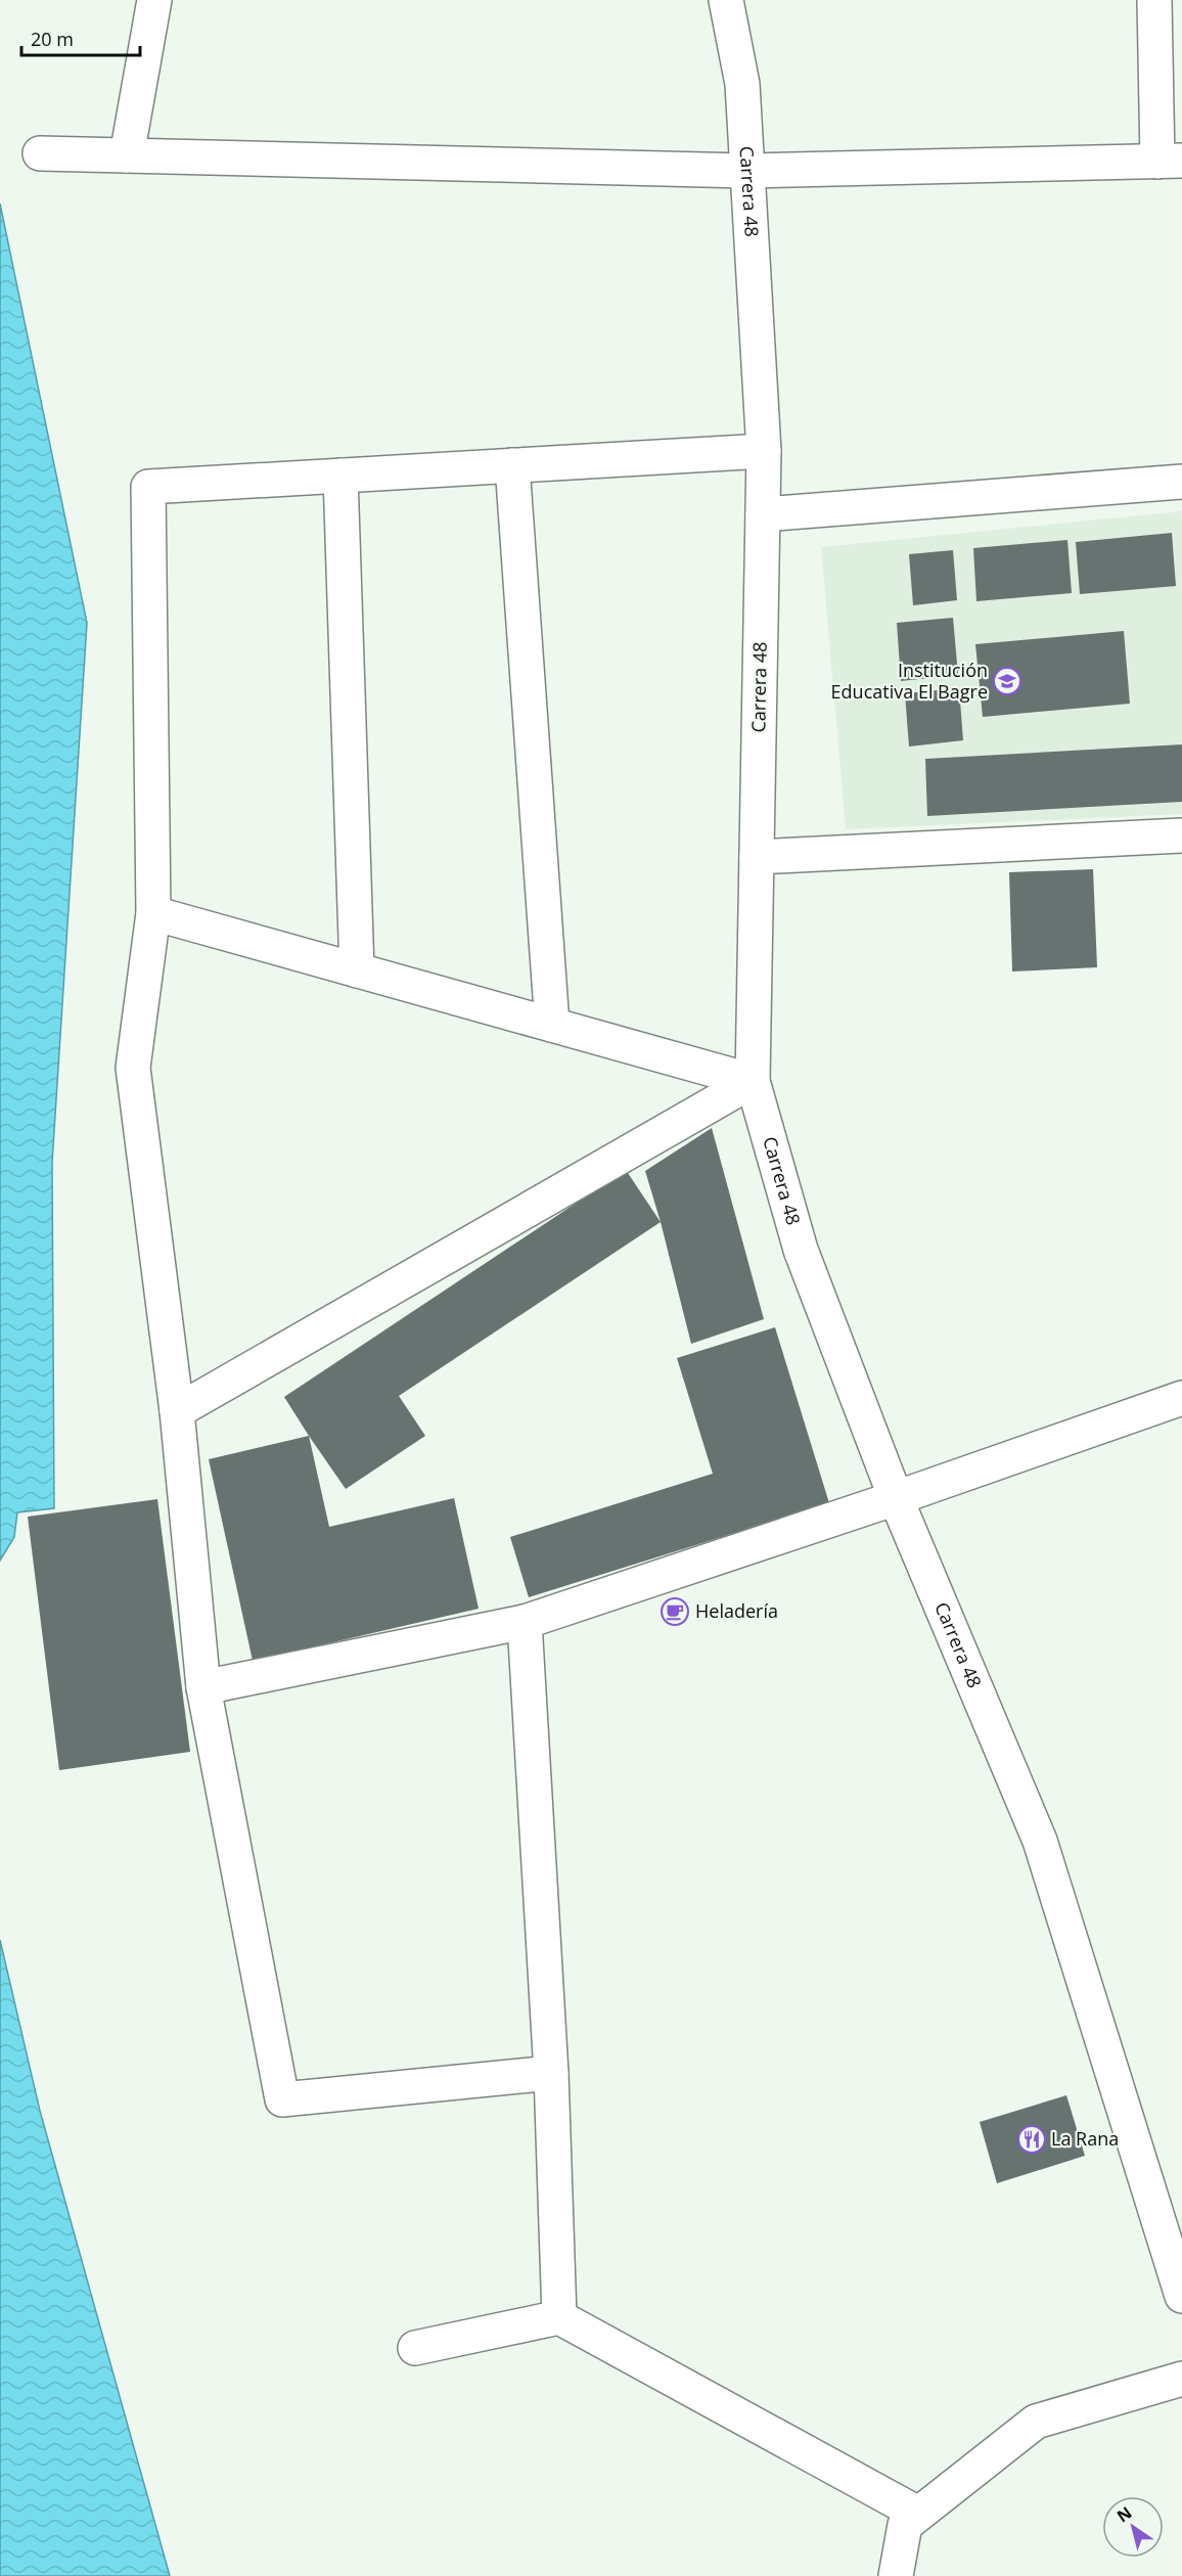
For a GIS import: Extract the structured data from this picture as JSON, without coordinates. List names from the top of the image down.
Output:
{
  "streets": {
    "street": ["Carrera 48"]
  },
  "places": {
    "school or university": ["Institución Educativa El Bagre"],
    "cafe": ["Heladería"],
    "restaurant": ["La Rana"]
  },
  "scale_bar": "20 m",
  "north": "top left"
}
